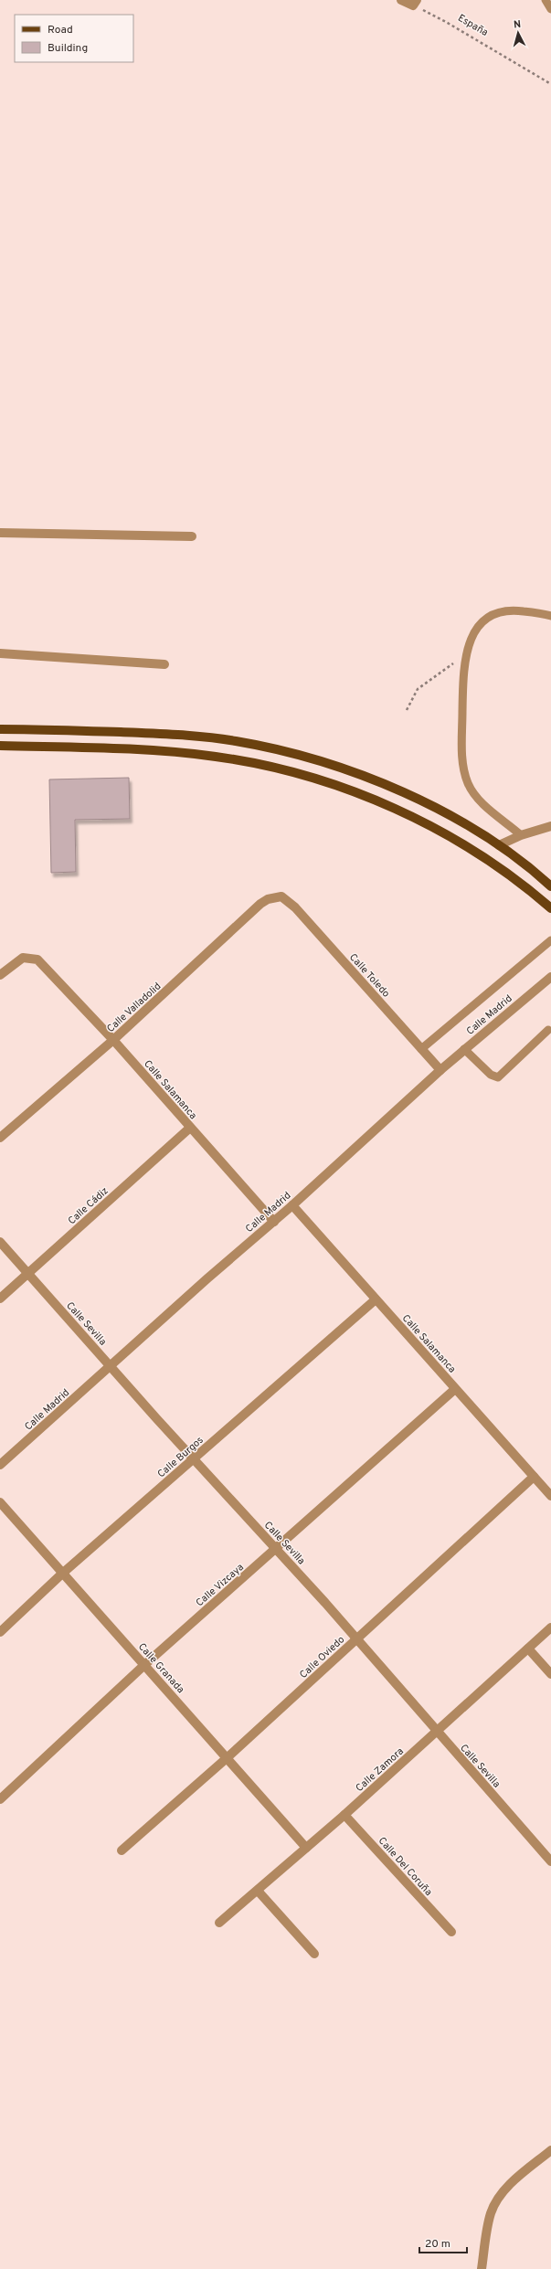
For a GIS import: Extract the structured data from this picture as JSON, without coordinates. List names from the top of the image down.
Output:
{
  "streets": {
    "street": [
      "Calle Toledo",
      "Calle Valladolid",
      "Calle Madrid",
      "Calle Salamanca",
      "Calle Cádiz",
      "Calle Sevilla",
      "Calle Burgos",
      "Calle Vizcaya",
      "Calle Oviedo",
      "Calle Granada",
      "Calle Zamora",
      "Calle Del Coruña"
    ],
    "path": ["España"]
  },
  "crossings": [
    ["Calle Toledo", "Calle Valladolid"],
    ["Calle Toledo", "Calle Madrid"],
    ["Calle Valladolid", "Calle Salamanca"],
    ["Calle Madrid", "Calle Salamanca"],
    ["Calle Madrid", "Calle Sevilla"],
    ["Calle Salamanca", "Calle Cádiz"],
    ["Calle Salamanca", "Calle Burgos"],
    ["Calle Salamanca", "Calle Vizcaya"],
    ["Calle Salamanca", "Calle Oviedo"],
    ["Calle Cádiz", "Calle Sevilla"],
    ["Calle Sevilla", "Calle Burgos"],
    ["Calle Sevilla", "Calle Vizcaya"],
    ["Calle Sevilla", "Calle Oviedo"],
    ["Calle Sevilla", "Calle Zamora"],
    ["Calle Burgos", "Calle Granada"],
    ["Calle Vizcaya", "Calle Granada"],
    ["Calle Oviedo", "Calle Granada"],
    ["Calle Granada", "Calle Zamora"],
    ["Calle Zamora", "Calle Del Coruña"]
  ],
  "legend": ["Road", "Building"],
  "scale_bar": "20 m",
  "north": "top"
}
